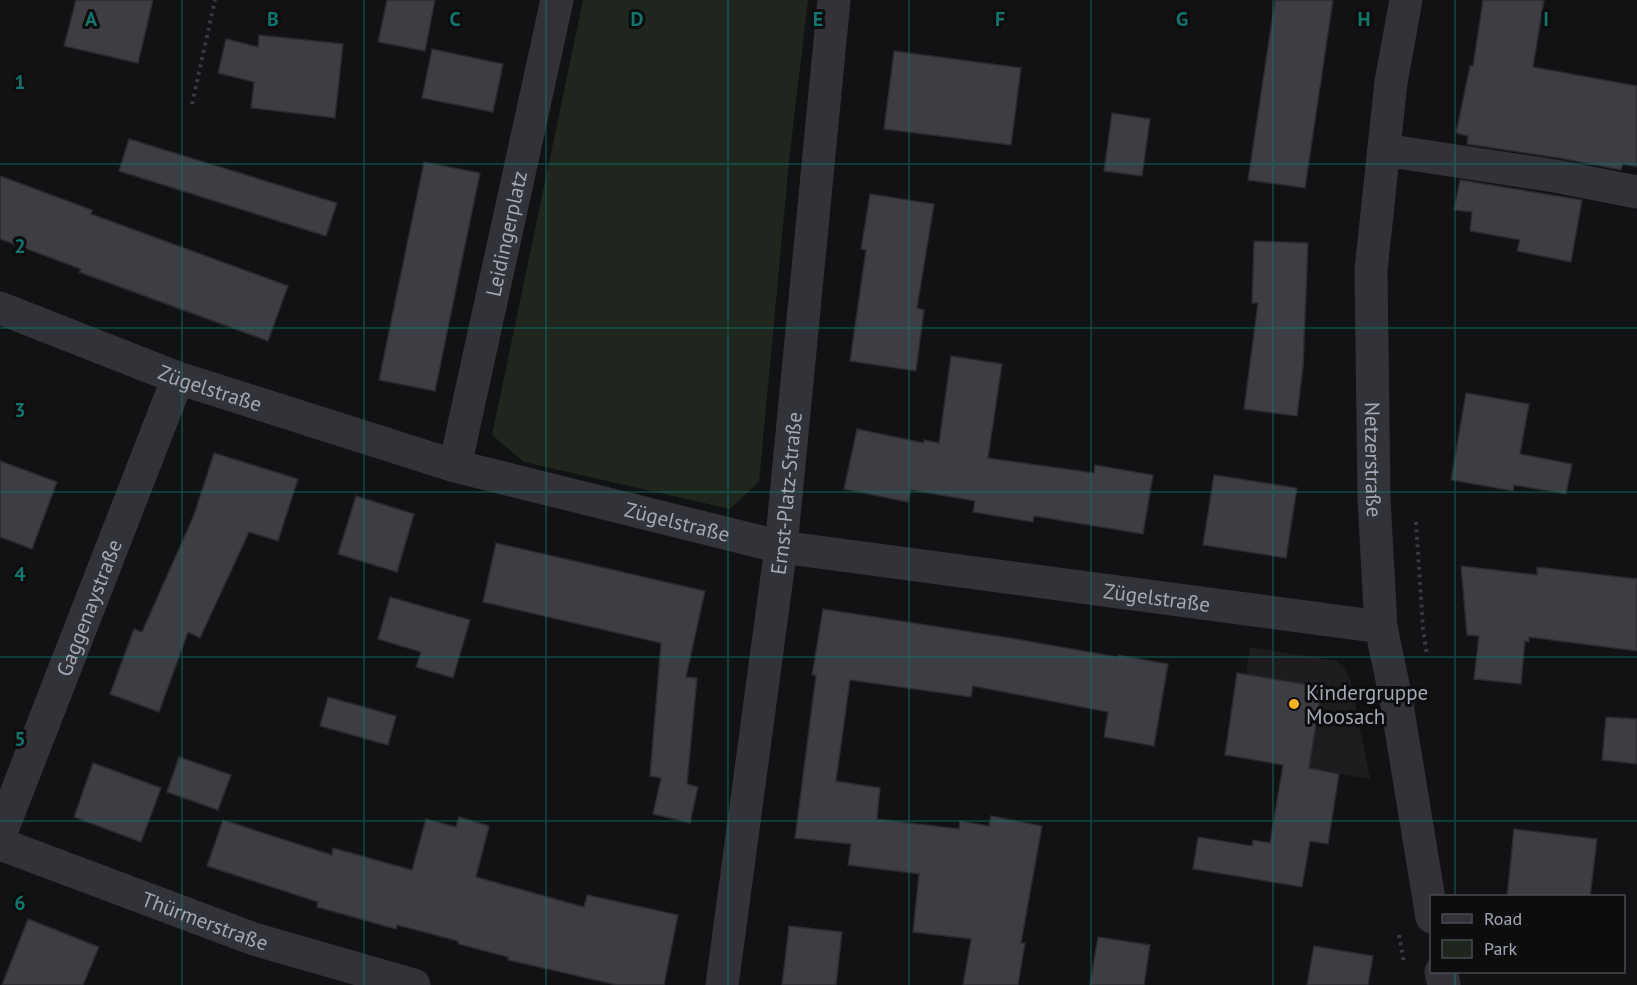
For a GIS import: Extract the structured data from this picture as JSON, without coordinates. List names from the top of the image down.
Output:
{
  "streets": {
    "street": [
      "Leidingerplatz",
      "Zügelstraße",
      "Netzerstraße",
      "Ernst-Platz-Straße",
      "Gaggenaystraße",
      "Thürmerstraße"
    ]
  },
  "crossings": [
    ["Leidingerplatz", "Zügelstraße"],
    ["Zügelstraße", "Netzerstraße"],
    ["Zügelstraße", "Ernst-Platz-Straße"],
    ["Zügelstraße", "Gaggenaystraße"]
  ],
  "places": ["Kindergruppe Moosach"],
  "legend": ["Road", "Park"],
  "grid": {
    "columns": [
      "A",
      "B",
      "C",
      "D",
      "E",
      "F",
      "G",
      "H",
      "I"
    ],
    "rows": [
      "1",
      "2",
      "3",
      "4",
      "5",
      "6"
    ]
  }
}
